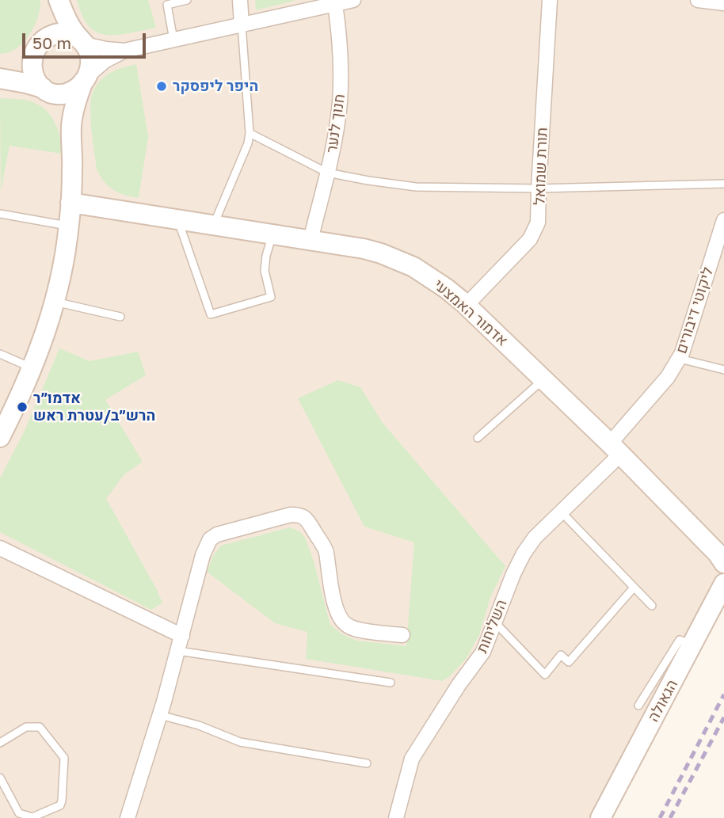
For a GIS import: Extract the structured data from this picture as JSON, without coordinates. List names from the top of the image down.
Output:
{
  "streets": {
    "main road": ["אדמור האמצעי", "הגאולה"],
    "street": [
      "חנוך לנער",
      "תורת שמואל",
      "ליקוטי דיבורים",
      "השליחות"
    ]
  },
  "crossings": [
    ["חנוך לנער", "אדמור האמצעי"],
    ["תורת שמואל", "אדמור האמצעי"],
    ["ליקוטי דיבורים", "אדמור האמצעי"],
    ["ליקוטי דיבורים", "השליחות"],
    ["אדמור האמצעי", "השליחות"]
  ],
  "places": ["היפר ליפסקר", "אדמו״ר הרש״ב/עטרת ראש"],
  "scale_bar": "50 m"
}
